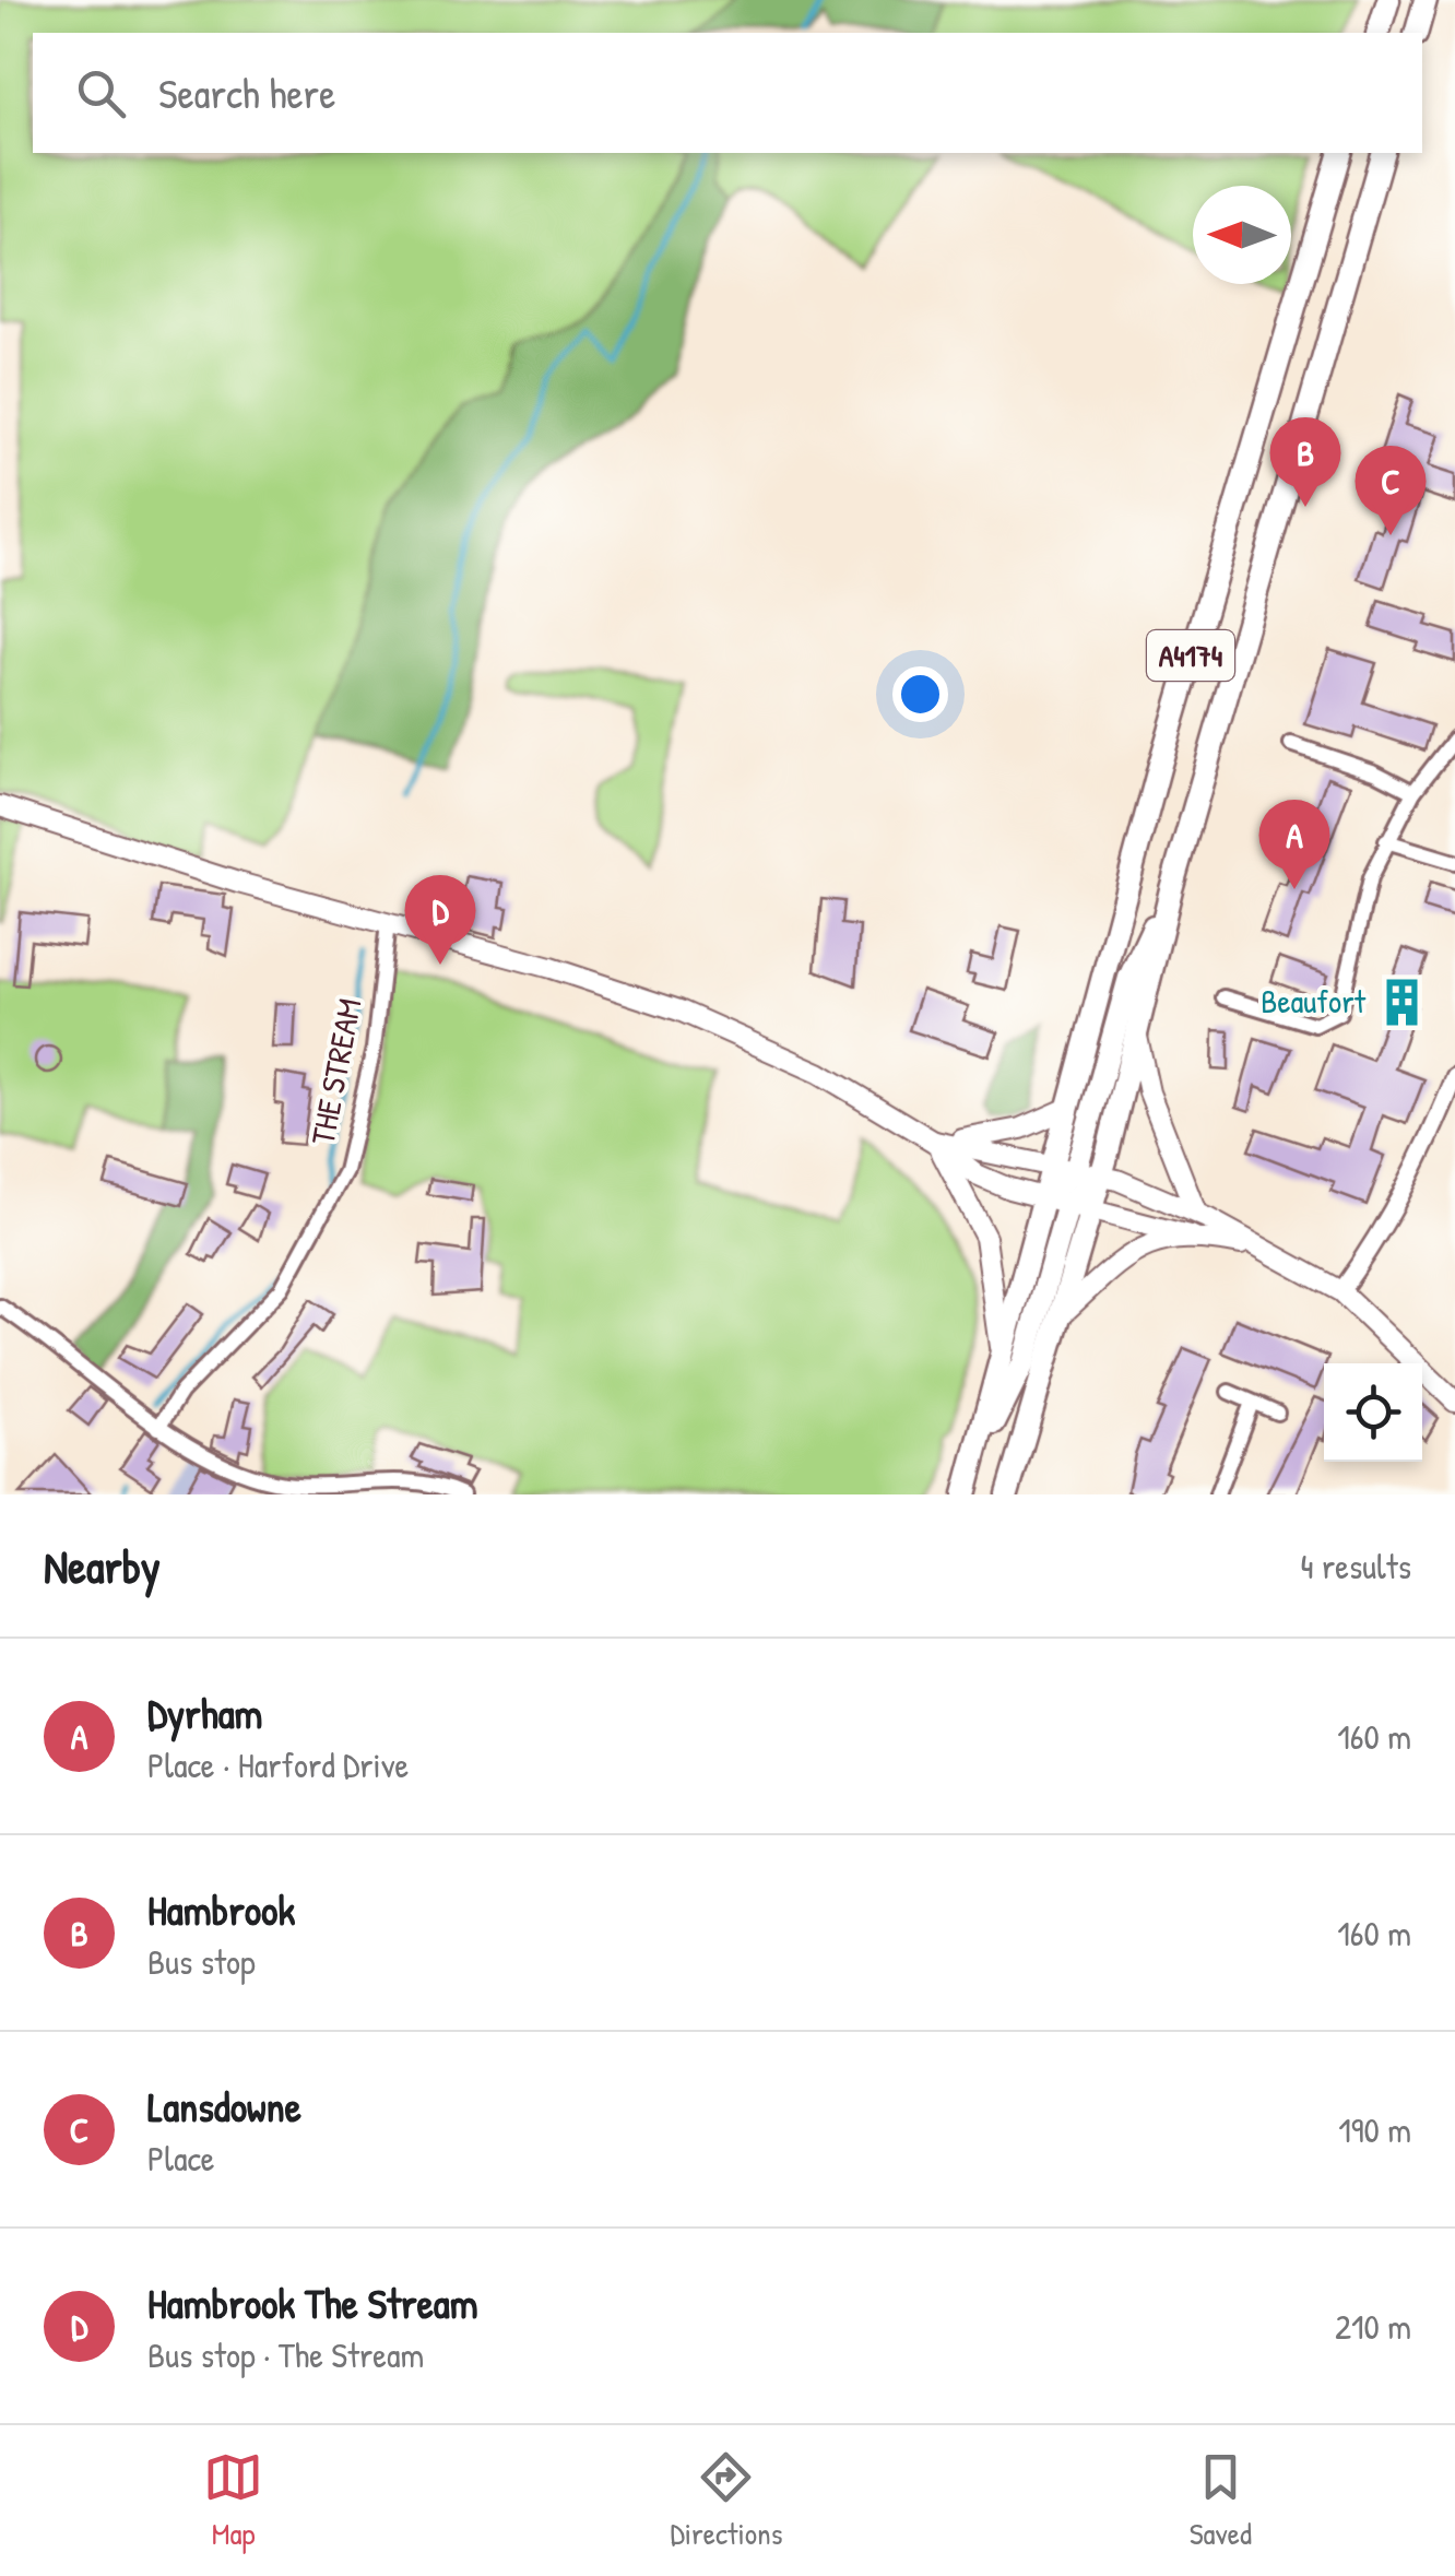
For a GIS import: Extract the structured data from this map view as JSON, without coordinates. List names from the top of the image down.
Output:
{
  "streets": {
    "highway": ["A4174"],
    "street": ["THE STREAM"]
  },
  "places": {
    "building": ["Beaufort"]
  },
  "north": "left",
  "page": {
    "search": "Search here",
    "pins": [
      "B",
      "C",
      "A",
      "D"
    ],
    "heading": ["Nearby", "4 results"],
    "list": [
      {
        "mark": "A",
        "name": "Dyrham",
        "note": "Place · Harford Drive",
        "value": "160 m"
      },
      {
        "mark": "B",
        "name": "Hambrook",
        "note": "Bus stop",
        "value": "160 m"
      },
      {
        "mark": "C",
        "name": "Lansdowne",
        "note": "Place",
        "value": "190 m"
      },
      {
        "mark": "D",
        "name": "Hambrook The Stream",
        "note": "Bus stop · The Stream",
        "value": "210 m"
      }
    ],
    "nav": ["Map", "Directions", "Saved"]
  }
}
